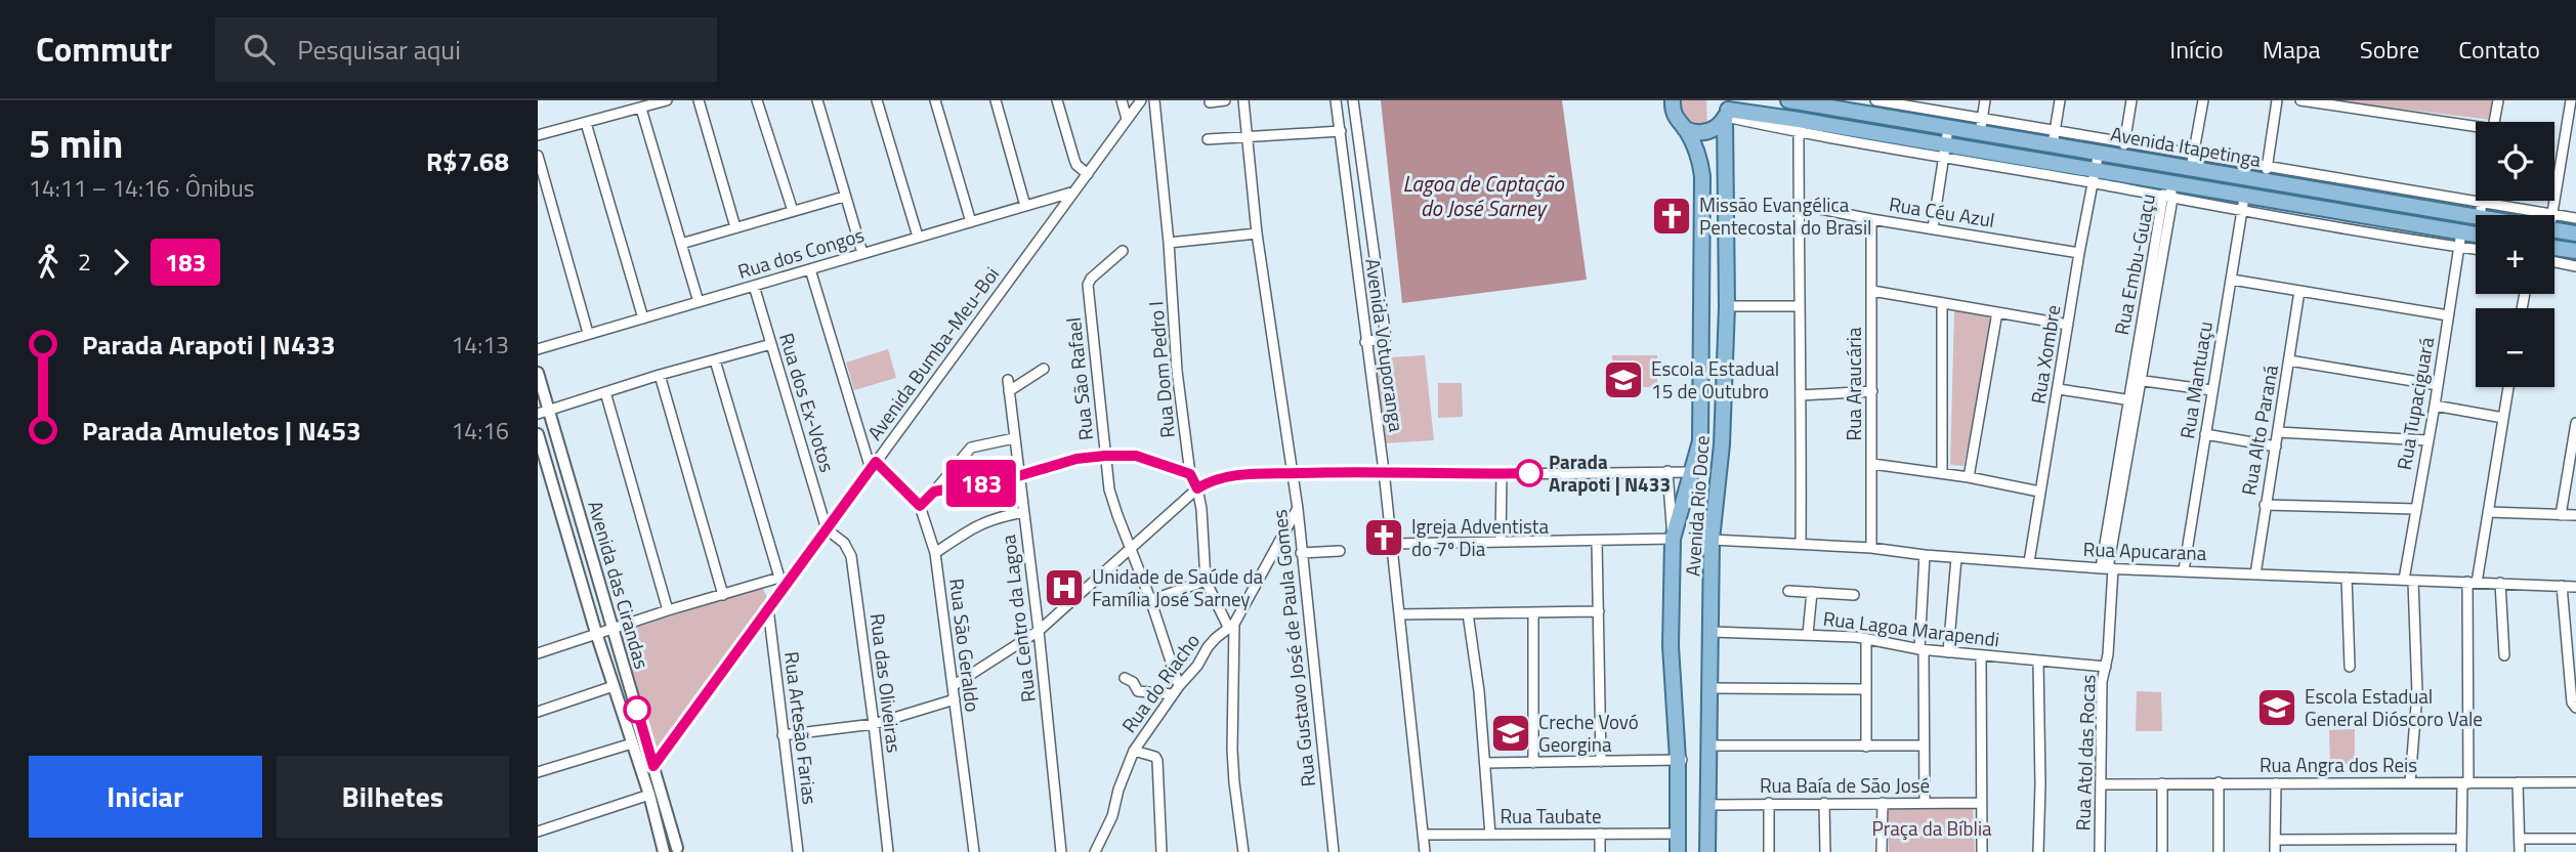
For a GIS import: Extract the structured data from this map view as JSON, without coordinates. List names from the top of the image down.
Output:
{
  "streets": {
    "main road": ["Avenida Itapetinga", "Avenida Rio Doce"],
    "street": [
      "Rua Céu Azul",
      "Rua dos Congos",
      "Rua Embu-Guaçu",
      "Avenida Votuporanga",
      "Avenida Bumba-Meu-Boi",
      "Rua Xombre",
      "Rua Dom Pedro I",
      "Rua São Rafael",
      "Rua Mantuaçu",
      "Rua Araucária",
      "Rua dos Ex-Votos",
      "Rua Tupaciguará",
      "Rua Alto Paraná",
      "Rua Apucarana",
      "Avenida das Cirandas",
      "Rua Centro da Lagoa",
      "Rua Lagoa Marapendi",
      "Rua São Geraldo",
      "Rua Gustavo José de Paula Gomes",
      "Rua das Oliveiras",
      "Rua do Riacho",
      "Rua Artesão Farias",
      "Rua Atol das Rocas",
      "Rua Angra dos Reis",
      "Rua Baía de São José",
      "Rua Taubate"
    ]
  },
  "crossings": [
    ["Avenida Itapetinga", "Rua Embu-Guaçu"],
    ["Avenida Itapetinga", "Rua Xombre"],
    ["Avenida Itapetinga", "Rua Mantuaçu"],
    ["Avenida Itapetinga", "Rua Tupaciguará"],
    ["Avenida Itapetinga", "Avenida Rio Doce"],
    ["Rua Céu Azul", "Rua Xombre"],
    ["Rua Céu Azul", "Rua Araucária"],
    ["Rua dos Congos", "Avenida Bumba-Meu-Boi"],
    ["Rua dos Congos", "Rua dos Ex-Votos"],
    ["Rua Embu-Guaçu", "Rua Apucarana"],
    ["Rua Embu-Guaçu", "Rua Atol das Rocas"],
    ["Avenida Votuporanga", "Rua Taubate"],
    ["Avenida Bumba-Meu-Boi", "Rua dos Ex-Votos"],
    ["Avenida Bumba-Meu-Boi", "Avenida das Cirandas"],
    ["Avenida Bumba-Meu-Boi", "Rua São Geraldo"],
    ["Avenida Bumba-Meu-Boi", "Rua das Oliveiras"],
    ["Avenida Bumba-Meu-Boi", "Rua Artesão Farias"],
    ["Rua Xombre", "Rua Apucarana"],
    ["Rua Dom Pedro I", "Rua do Riacho"],
    ["Rua São Rafael", "Rua do Riacho"],
    ["Rua Mantuaçu", "Rua Apucarana"],
    ["Rua Araucária", "Rua Apucarana"],
    ["Rua dos Ex-Votos", "Rua das Oliveiras"],
    ["Rua Tupaciguará", "Rua Apucarana"],
    ["Rua Tupaciguará", "Rua Angra dos Reis"],
    ["Rua Alto Paraná", "Rua Apucarana"],
    ["Avenida Rio Doce", "Rua Apucarana"],
    ["Avenida Rio Doce", "Rua Lagoa Marapendi"],
    ["Avenida Rio Doce", "Rua Baía de São José"],
    ["Avenida Rio Doce", "Rua Taubate"],
    ["Rua Apucarana", "Rua Atol das Rocas"],
    ["Rua Lagoa Marapendi", "Rua Atol das Rocas"],
    ["Rua Gustavo José de Paula Gomes", "Rua do Riacho"],
    ["Rua Atol das Rocas", "Rua Angra dos Reis"]
  ],
  "water": ["Lagoa de Captação do José Sarney"],
  "parks": ["Praça da Bíblia"],
  "places": {
    "church": ["Missão Evangélica Pentecostal do Brasil", "Igreja Adventista do 7º Dia"],
    "school or university": ["Escola Estadual 15 de Outubro", "Escola Estadual General Dióscoro Vale", "Creche Vovó Georgina"],
    "other": ["Parada Arapoti | N433"],
    "hospital": ["Unidade de Saúde da Família José Sarney"]
  },
  "lines": ["bus line 183"],
  "page": {
    "header": "Commutr",
    "search": "Pesquisar aqui",
    "nav": [
      "Início",
      "Mapa",
      "Sobre",
      "Contato"
    ],
    "heading": ["5 min", "14:11 – 14:16 · Ônibus", "R$7.68"],
    "on_map": "183",
    "map_buttons": ["+", "−"],
    "legs": ["2", "183"],
    "list": [
      {
        "name": "Parada Arapoti | N433",
        "value": "14:13"
      },
      {
        "name": "Parada Amuletos | N453",
        "value": "14:16"
      }
    ],
    "buttons": ["Iniciar", "Bilhetes"]
  }
}
